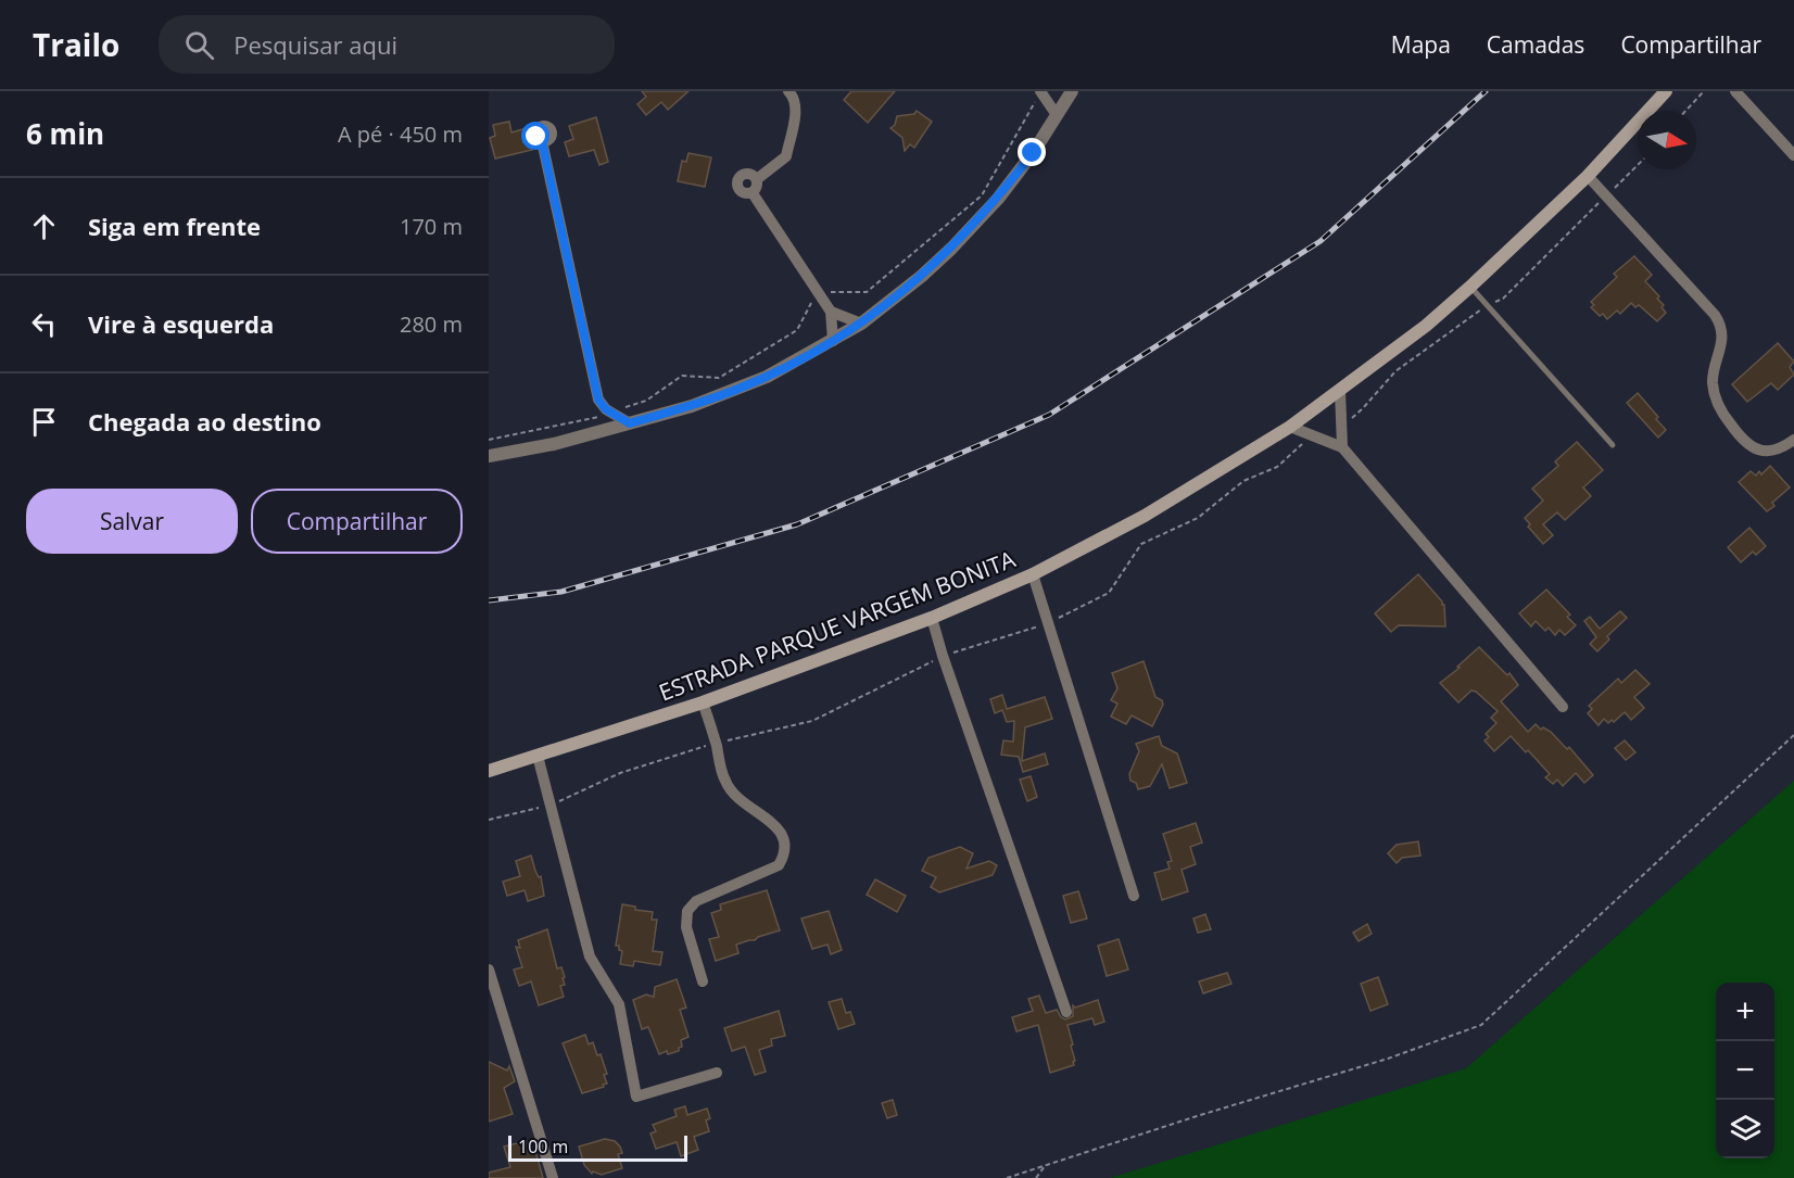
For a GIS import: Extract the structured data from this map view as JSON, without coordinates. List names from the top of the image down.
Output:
{
  "streets": {
    "main road": ["ESTRADA PARQUE VARGEM BONITA"]
  },
  "scale_bar": "100 m",
  "north": "right",
  "page": {
    "header": "Trailo",
    "search": "Pesquisar aqui",
    "nav": ["Mapa", "Camadas", "Compartilhar"],
    "heading": ["6 min", "A pé · 450 m"],
    "list": [
      ["Siga em frente", "170 m"],
      ["Vire à esquerda", "280 m"],
      "Chegada ao destino"
    ],
    "buttons": ["Salvar", "Compartilhar"],
    "map_buttons": ["+", "−"],
    "scale": "100 m"
  }
}
